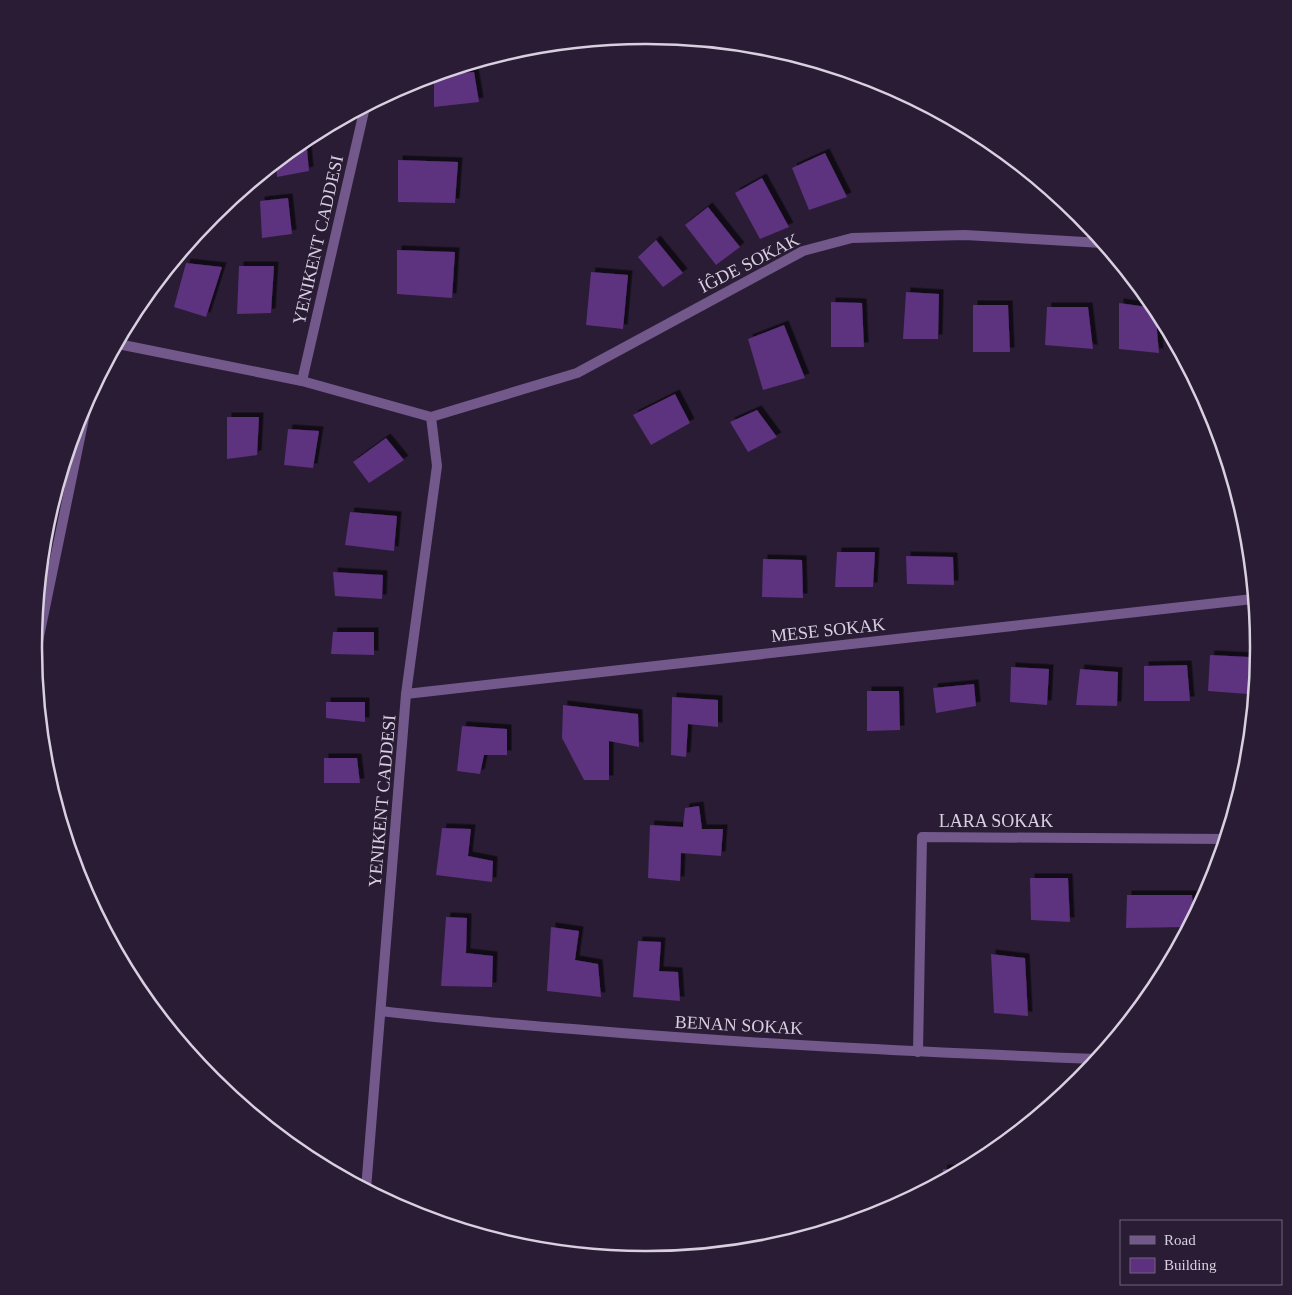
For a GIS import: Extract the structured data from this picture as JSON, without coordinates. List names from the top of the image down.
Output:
{
  "streets": {
    "street": [
      "YENIKENT CADDESI",
      "İĜDE SOKAK",
      "MESE SOKAK",
      "LARA SOKAK",
      "BENAN SOKAK"
    ]
  },
  "crossings": [
    ["YENIKENT CADDESI", "İĜDE SOKAK"],
    ["YENIKENT CADDESI", "MESE SOKAK"],
    ["YENIKENT CADDESI", "BENAN SOKAK"],
    ["LARA SOKAK", "BENAN SOKAK"]
  ],
  "legend": ["Road", "Building"]
}
